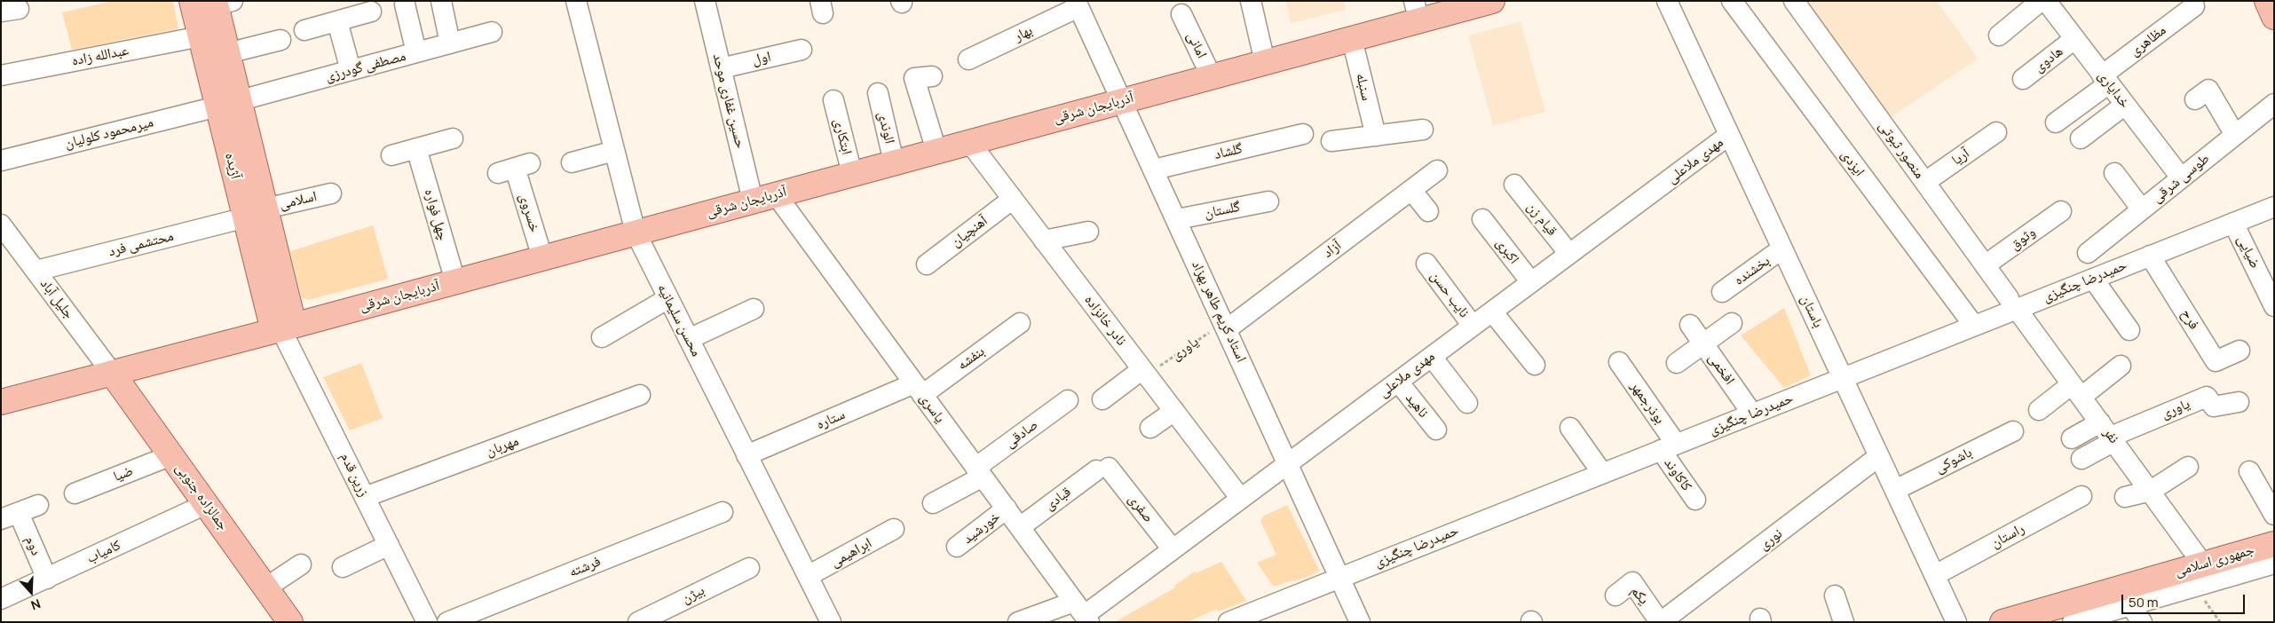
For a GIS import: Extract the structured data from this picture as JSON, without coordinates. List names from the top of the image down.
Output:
{
  "streets": {
    "main road": [
      "آذربایجان شرقی",
      "آژیده",
      "جمالزاده جنوبی",
      "جمهوری اسلامی"
    ],
    "street": [
      "بهار",
      "مظاهری",
      "امانی",
      "عبدالله زاده",
      "اول",
      "هادوی",
      "مصطفی گودرزی",
      "سنبله",
      "خدایاری",
      "حسین غفاری موحد",
      "الوندی",
      "میرمحمود کلولیان",
      "ابتکاری",
      "منصور ثبوتی",
      "گلشاد",
      "آریا",
      "مهدی ملاعلی",
      "ایزدی",
      "طوسی شرقی",
      "اسلامی",
      "گلستان",
      "خسروی",
      "چهل فواره",
      "قیام زن",
      "آهنچیان",
      "وثوق",
      "محتشمی فرد",
      "آزاد",
      "اکبری",
      "ضیایی",
      "بخشنده",
      "حمیدرضا چنگیزی",
      "نایب حسن",
      "جلیل آباد",
      "استاد کریم طاهر بهزاد",
      "باستان",
      "فرح",
      "محسن سلیمانیه",
      "نادر خانزاده",
      "یاوری",
      "بنفشه",
      "افخمی",
      "بوذرجمهر",
      "ناهید",
      "یاسری",
      "ستاره",
      "صادقی",
      "نفر",
      "مهربان",
      "باشوکی",
      "ضیا",
      "زرین قدم",
      "کاکاوند",
      "قبادی",
      "صفری",
      "خورشید",
      "راستان",
      "نوری",
      "دوم",
      "کامیاب",
      "ابراهیمی",
      "فرشته",
      "بیژن",
      "یکم"
    ]
  },
  "crossings": [
    ["بهار", "استاد کریم طاهر بهزاد"],
    ["مظاهری", "خدایاری"],
    ["امانی", "آذربایجان شرقی"],
    ["عبدالله زاده", "آژیده"],
    ["اول", "حسین غفاری موحد"],
    ["هادوی", "خدایاری"],
    ["مصطفی گودرزی", "میرمحمود کلولیان"],
    ["مصطفی گودرزی", "آژیده"],
    ["سنبله", "آذربایجان شرقی"],
    ["خدایاری", "طوسی شرقی"],
    ["حسین غفاری موحد", "آذربایجان شرقی"],
    ["حسین غفاری موحد", "یاسری"],
    ["آذربایجان شرقی", "الوندی"],
    ["آذربایجان شرقی", "ابتکاری"],
    ["آذربایجان شرقی", "آژیده"],
    ["آذربایجان شرقی", "خسروی"],
    ["آذربایجان شرقی", "چهل فواره"],
    ["آذربایجان شرقی", "جلیل آباد"],
    ["آذربایجان شرقی", "استاد کریم طاهر بهزاد"],
    ["آذربایجان شرقی", "محسن سلیمانیه"],
    ["آذربایجان شرقی", "نادر خانزاده"],
    ["آذربایجان شرقی", "یاسری"],
    ["آذربایجان شرقی", "زرین قدم"],
    ["آذربایجان شرقی", "جمالزاده جنوبی"],
    ["میرمحمود کلولیان", "آژیده"],
    ["منصور ثبوتی", "آریا"],
    ["منصور ثبوتی", "وثوق"],
    ["منصور ثبوتی", "حمیدرضا چنگیزی"],
    ["منصور ثبوتی", "نفر"],
    ["گلشاد", "استاد کریم طاهر بهزاد"],
    ["مهدی ملاعلی", "قیام زن"],
    ["مهدی ملاعلی", "اکبری"],
    ["مهدی ملاعلی", "نایب حسن"],
    ["مهدی ملاعلی", "استاد کریم طاهر بهزاد"],
    ["مهدی ملاعلی", "باستان"],
    ["مهدی ملاعلی", "نادر خانزاده"],
    ["مهدی ملاعلی", "ناهید"],
    ["مهدی ملاعلی", "یاسری"],
    ["مهدی ملاعلی", "صفری"],
    ["ایزدی", "حمیدرضا چنگیزی"],
    ["آژیده", "اسلامی"],
    ["آژیده", "محتشمی فرد"],
    ["آژیده", "زرین قدم"],
    ["اسلامی", "محتشمی فرد"],
    ["گلستان", "استاد کریم طاهر بهزاد"],
    ["آهنچیان", "نادر خانزاده"],
    ["محتشمی فرد", "جلیل آباد"],
    ["آزاد", "استاد کریم طاهر بهزاد"],
    ["آزاد", "یاوری"],
    ["ضیایی", "حمیدرضا چنگیزی"],
    ["بخشنده", "باستان"],
    ["حمیدرضا چنگیزی", "استاد کریم طاهر بهزاد"],
    ["حمیدرضا چنگیزی", "باستان"],
    ["حمیدرضا چنگیزی", "فرح"],
    ["حمیدرضا چنگیزی", "افخمی"],
    ["حمیدرضا چنگیزی", "بوذرجمهر"],
    ["حمیدرضا چنگیزی", "نفر"],
    ["حمیدرضا چنگیزی", "کاکاوند"],
    ["جلیل آباد", "جمالزاده جنوبی"],
    ["استاد کریم طاهر بهزاد", "یاوری"],
    ["باستان", "باشوکی"],
    ["باستان", "راستان"],
    ["باستان", "نوری"],
    ["محسن سلیمانیه", "ستاره"],
    ["محسن سلیمانیه", "ابراهیمی"],
    ["نادر خانزاده", "یاوری"],
    ["یاوری", "نفر"],
    ["بنفشه", "یاسری"],
    ["بنفشه", "ستاره"],
    ["بوذرجمهر", "کاکاوند"],
    ["یاسری", "ستاره"],
    ["یاسری", "صادقی"],
    ["یاسری", "قبادی"],
    ["یاسری", "خورشید"],
    ["نفر", "جمهوری اسلامی"],
    ["مهربان", "زرین قدم"],
    ["ضیا", "جمالزاده جنوبی"],
    ["جمالزاده جنوبی", "کامیاب"],
    ["قبادی", "صفری"],
    ["نوری", "یکم"],
    ["دوم", "کامیاب"]
  ],
  "scale_bar": "50 m",
  "north": "bottom"
}
